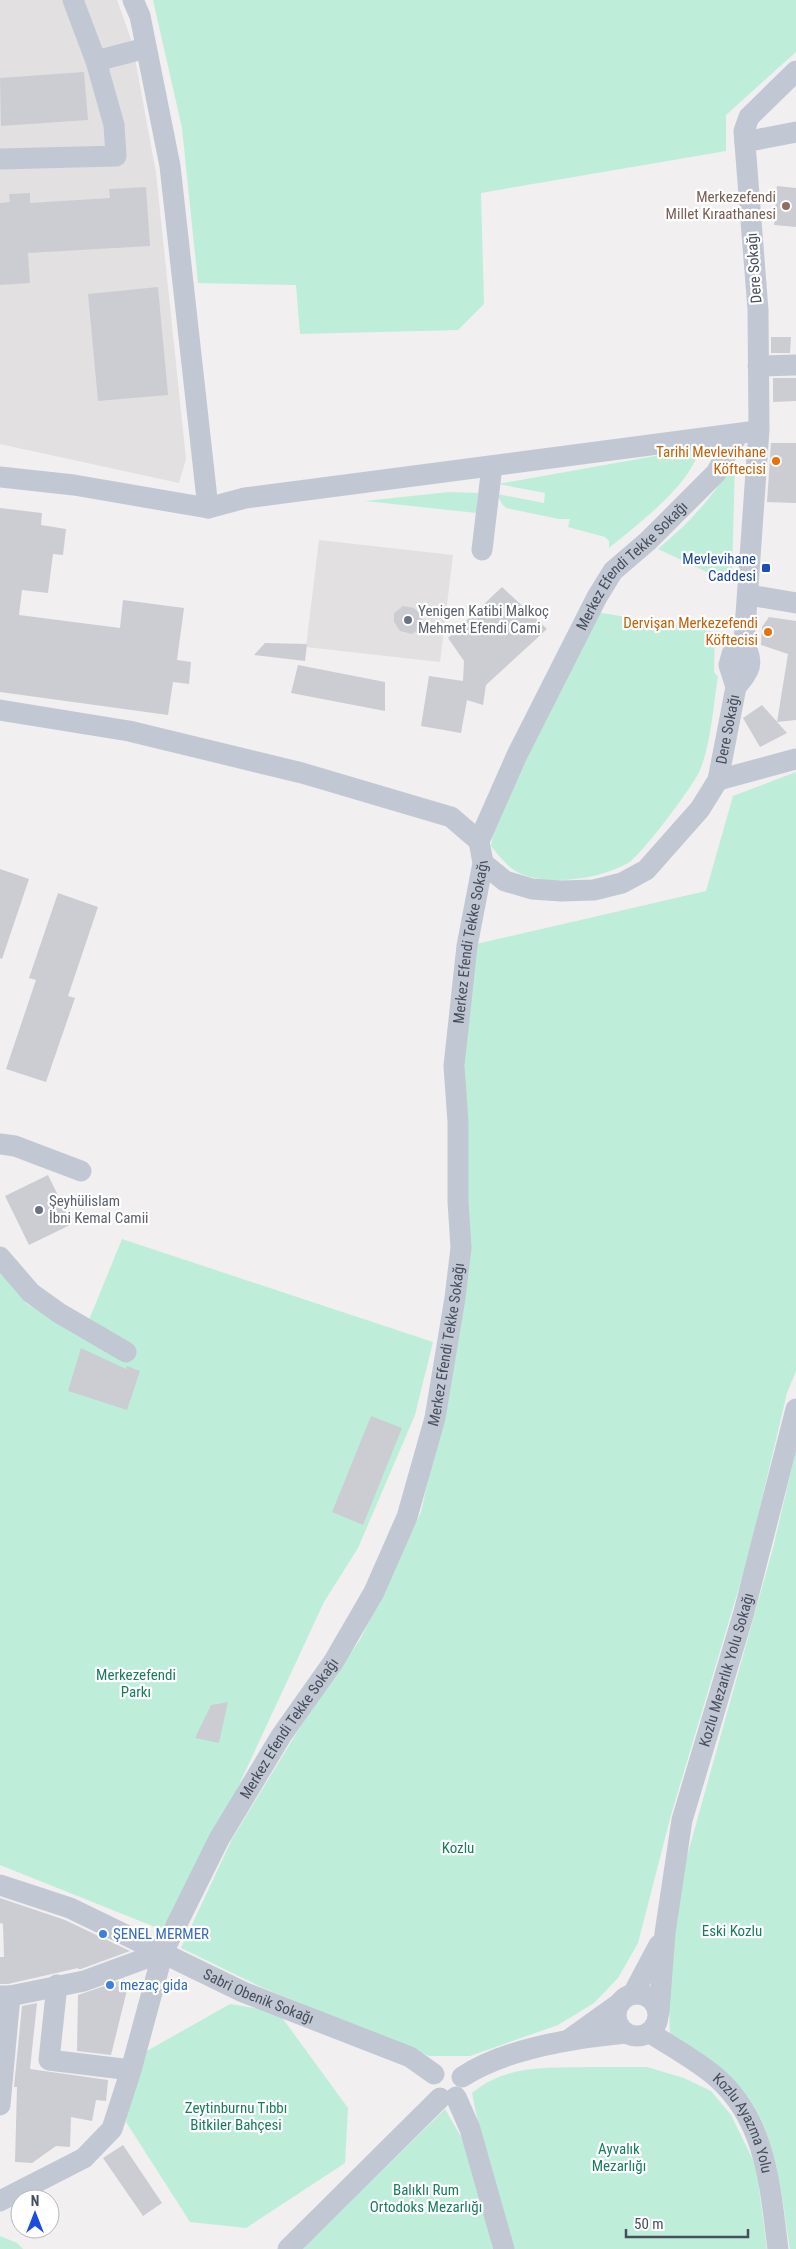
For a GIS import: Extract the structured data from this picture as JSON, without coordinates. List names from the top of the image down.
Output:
{
  "streets": {
    "street": [
      "Dere Sokağı",
      "Merkez Efendi Tekke Sokağı",
      "Kozlu Mezarlık Yolu Sokağı",
      "Sabri Obenik Sokağı",
      "Kozlu Ayazma Yolu"
    ]
  },
  "crossings": [
    ["Dere Sokağı", "Merkez Efendi Tekke Sokağı"],
    ["Merkez Efendi Tekke Sokağı", "Sabri Obenik Sokağı"]
  ],
  "parks": [
    "Merkezefendi Parkı",
    "Kozlu",
    "Eski Kozlu",
    "Zeytinburnu Tıbbı Bitkiler Bahçesi",
    "Ayvalık Mezarlığı",
    "Balıklı Rum Ortodoks Mezarlığı"
  ],
  "places": {
    "other": [
      "Merkezefendi Millet Kıraathanesi",
      "Tarihi Mevlevihane Köftecisi",
      "Yenigen Katibi Malkoç Mehmet Efendi Cami",
      "Dervişan Merkezefendi Köftecisi",
      "Şeyhülislam İbni Kemal Camii",
      "ŞENEL MERMER",
      "mezaç gida"
    ],
    "transit": ["Mevlevihane Caddesi"]
  },
  "scale_bar": "50 m",
  "north": "top"
}
